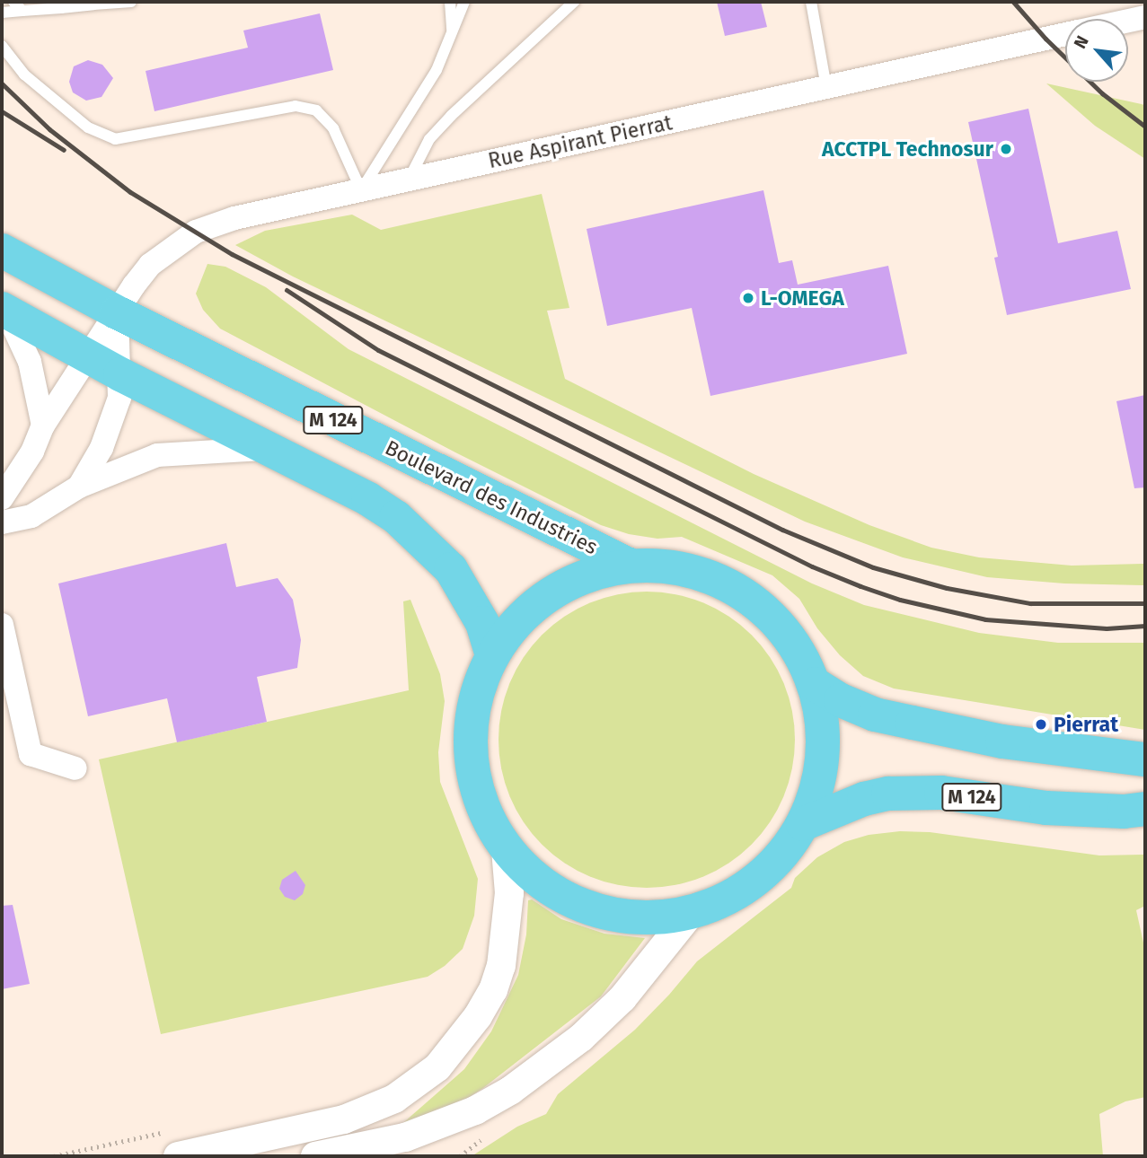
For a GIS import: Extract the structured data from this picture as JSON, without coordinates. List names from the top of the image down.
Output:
{
  "streets": {
    "main road": ["M 124", "Boulevard des Industries"],
    "street": ["Rue Aspirant Pierrat"]
  },
  "crossings": [
    ["Rue Aspirant Pierrat", "Boulevard des Industries"]
  ],
  "places": ["ACCTPL Technosur", "L-OMEGA", "Pierrat"],
  "north": "top left"
}
